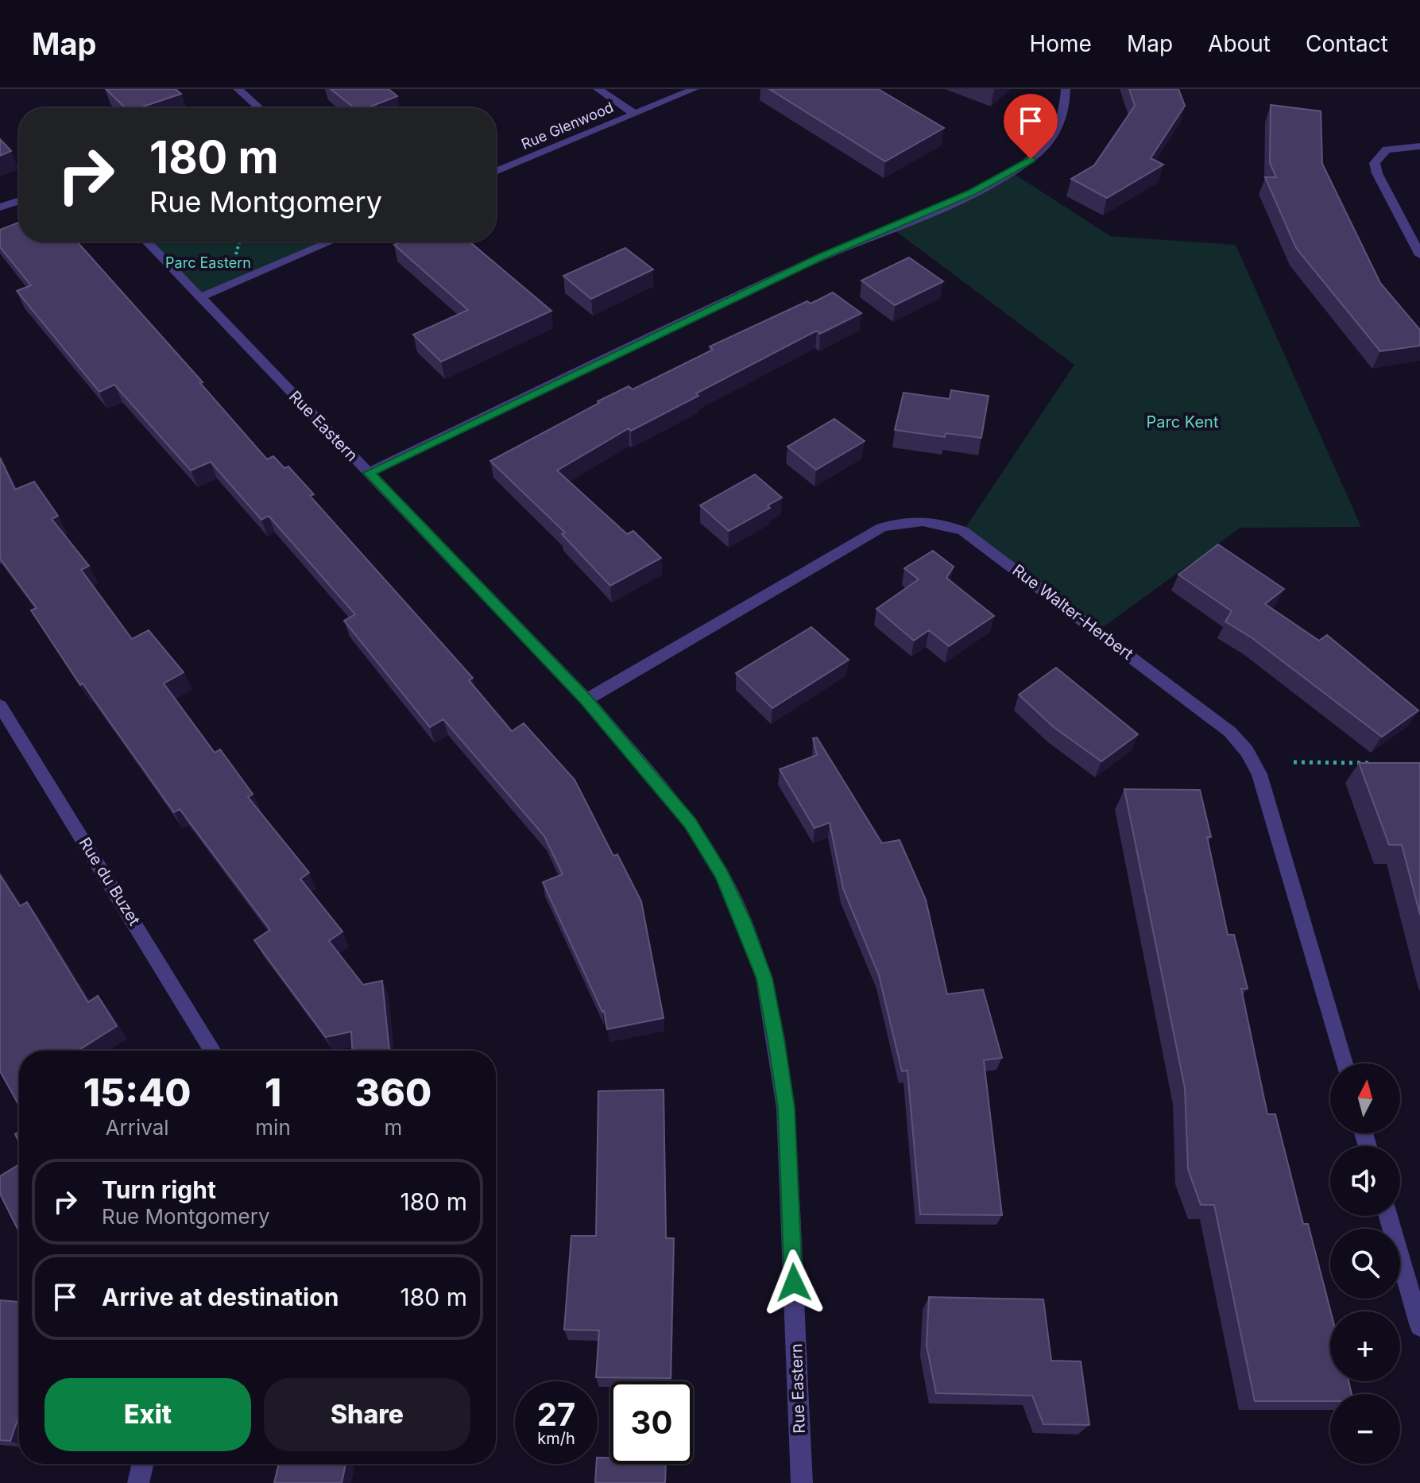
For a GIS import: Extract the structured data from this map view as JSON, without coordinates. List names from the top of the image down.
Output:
{
  "streets": {
    "street": [
      "Rue Glenwood",
      "Rue Eastern",
      "Rue Walter-Herbert",
      "Rue du Buzet"
    ]
  },
  "crossings": [
    ["Rue Eastern", "Rue Walter-Herbert"]
  ],
  "parks": ["Parc Eastern", "Parc Kent"],
  "north": "top",
  "page": {
    "header": "Map",
    "nav": [
      "Home",
      "Map",
      "About",
      "Contact"
    ],
    "turn": ["180 m", "Rue Montgomery"],
    "eta": [
      "15:40",
      "Arrival",
      "1",
      "min",
      "360",
      "m"
    ],
    "map_buttons": ["+", "−"],
    "list": [
      {
        "name": "Turn right",
        "note": "Rue Montgomery",
        "value": "180 m"
      },
      {
        "name": "Arrive at destination",
        "value": "180 m"
      }
    ],
    "buttons": ["Exit", "Share"],
    "speed": "27 km/h",
    "limit": "30"
  }
}
